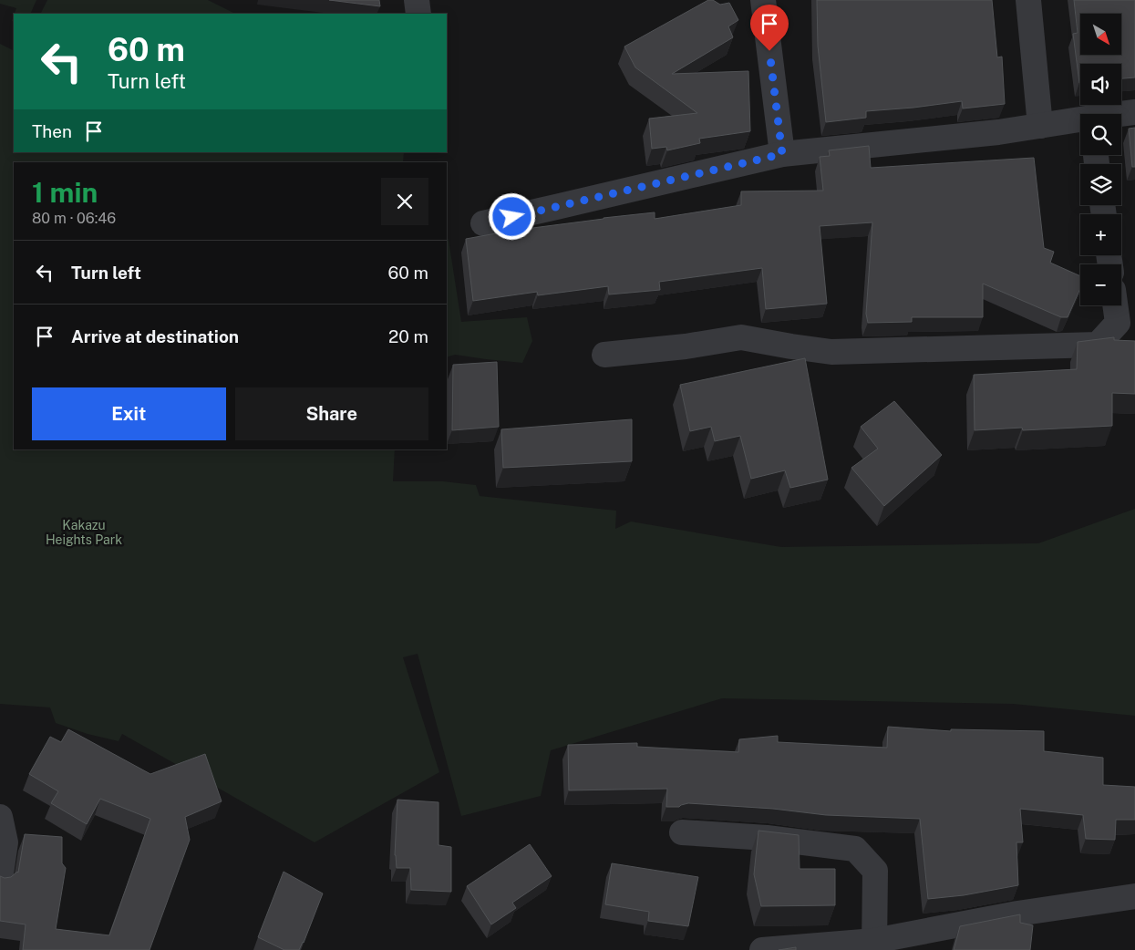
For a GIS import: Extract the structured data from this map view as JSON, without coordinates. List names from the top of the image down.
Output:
{
  "parks": ["Kakazu Heights Park"],
  "north": "bottom right",
  "page": {
    "map_buttons": ["+", "−"],
    "turn": ["60 m", "Turn left"],
    "then": "Then",
    "heading": ["1 min", "80 m · 06:46"],
    "list": [
      {
        "name": "Turn left",
        "value": "60 m"
      },
      {
        "name": "Arrive at destination",
        "value": "20 m"
      }
    ],
    "buttons": ["Exit", "Share"]
  }
}
